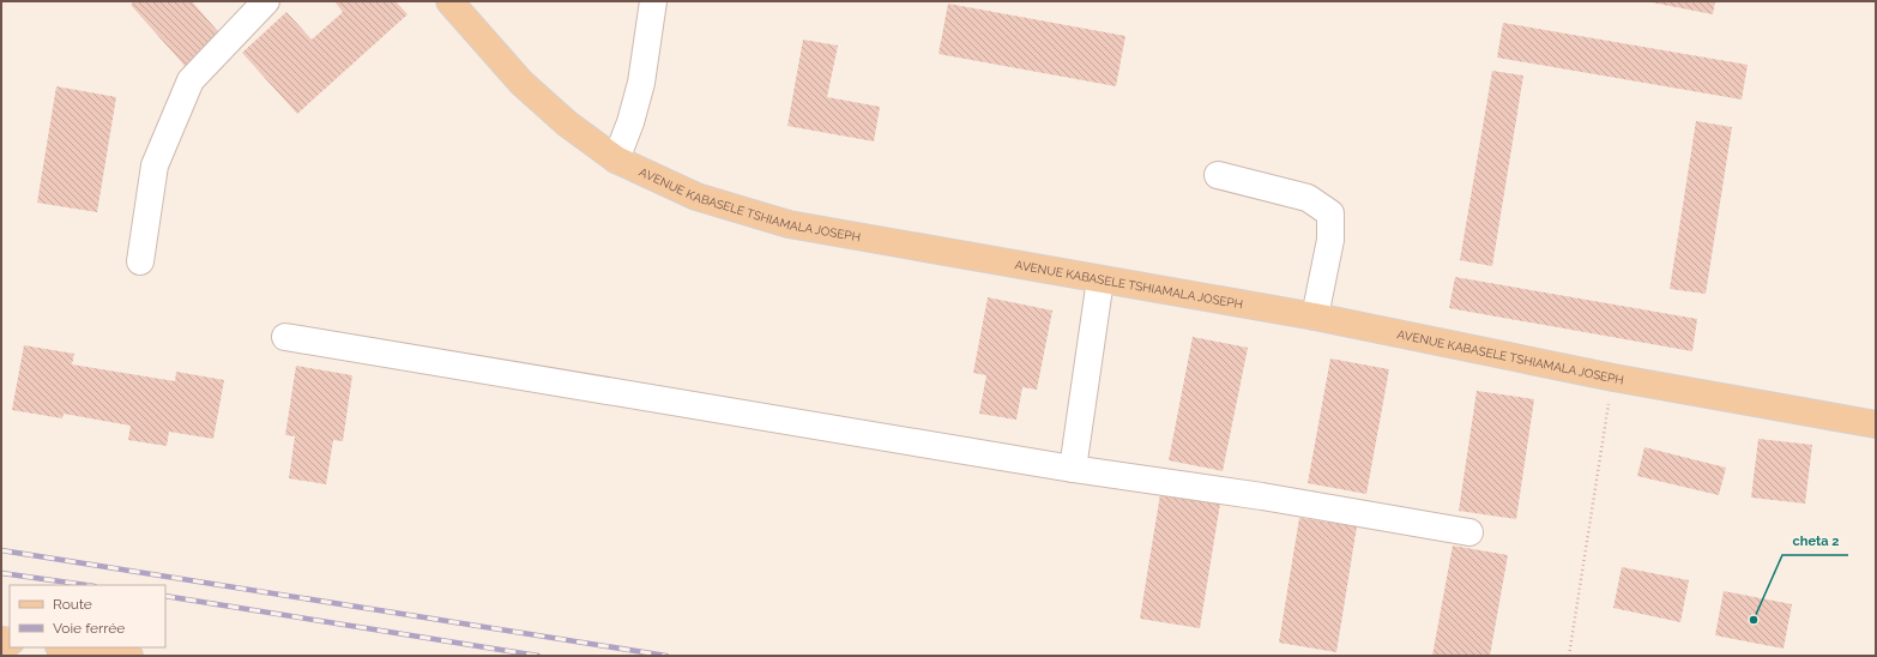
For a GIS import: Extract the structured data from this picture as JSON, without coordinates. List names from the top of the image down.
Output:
{
  "streets": {
    "main road": ["AVENUE KABASELE TSHIAMALA JOSEPH"]
  },
  "places": ["cheta 2"],
  "legend": ["Route", "Voie ferrée"]
}
